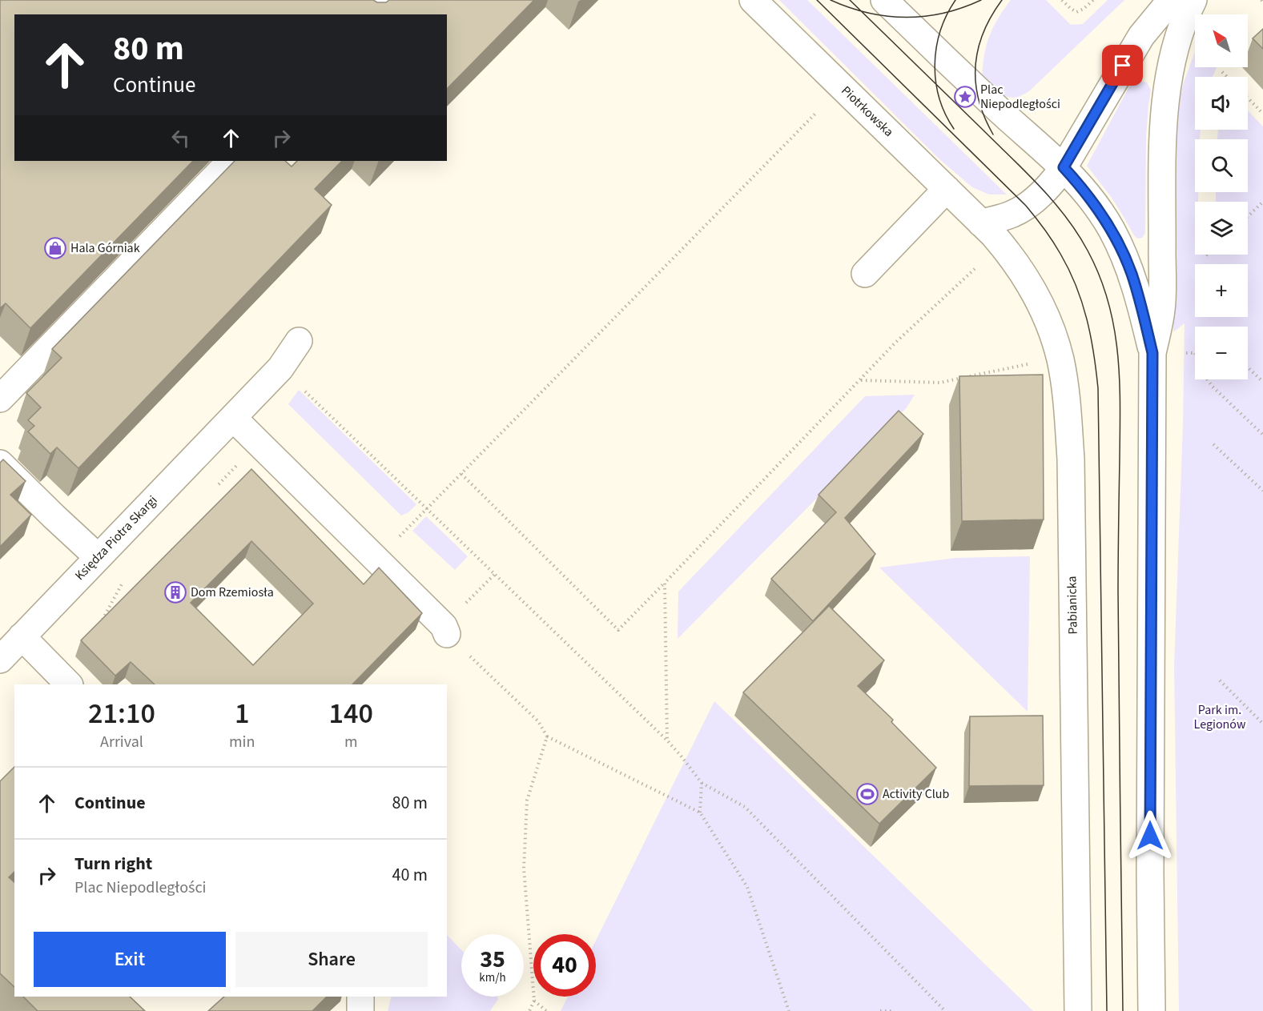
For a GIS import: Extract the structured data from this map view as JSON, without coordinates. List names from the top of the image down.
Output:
{
  "streets": {
    "street": ["Piotrkowska", "Księdza Piotra Skargi", "Pabianicka"]
  },
  "crossings": [
    ["Piotrkowska", "Pabianicka"]
  ],
  "parks": ["Park im. Legionów"],
  "places": {
    "place": ["Plac Niepodległości"],
    "shop": ["Hala Górniak"],
    "building": ["Dom Rzemiosła"],
    "sports": ["Activity Club"]
  },
  "north": "top left",
  "page": {
    "map_buttons": ["+", "−"],
    "turn": ["80 m", "Continue"],
    "eta": [
      "21:10",
      "Arrival",
      "1",
      "min",
      "140",
      "m"
    ],
    "list": [
      {
        "name": "Continue",
        "value": "80 m"
      },
      {
        "name": "Turn right",
        "note": "Plac Niepodległości",
        "value": "40 m"
      }
    ],
    "buttons": ["Exit", "Share"],
    "speed": "35 km/h",
    "limit": "40"
  }
}
